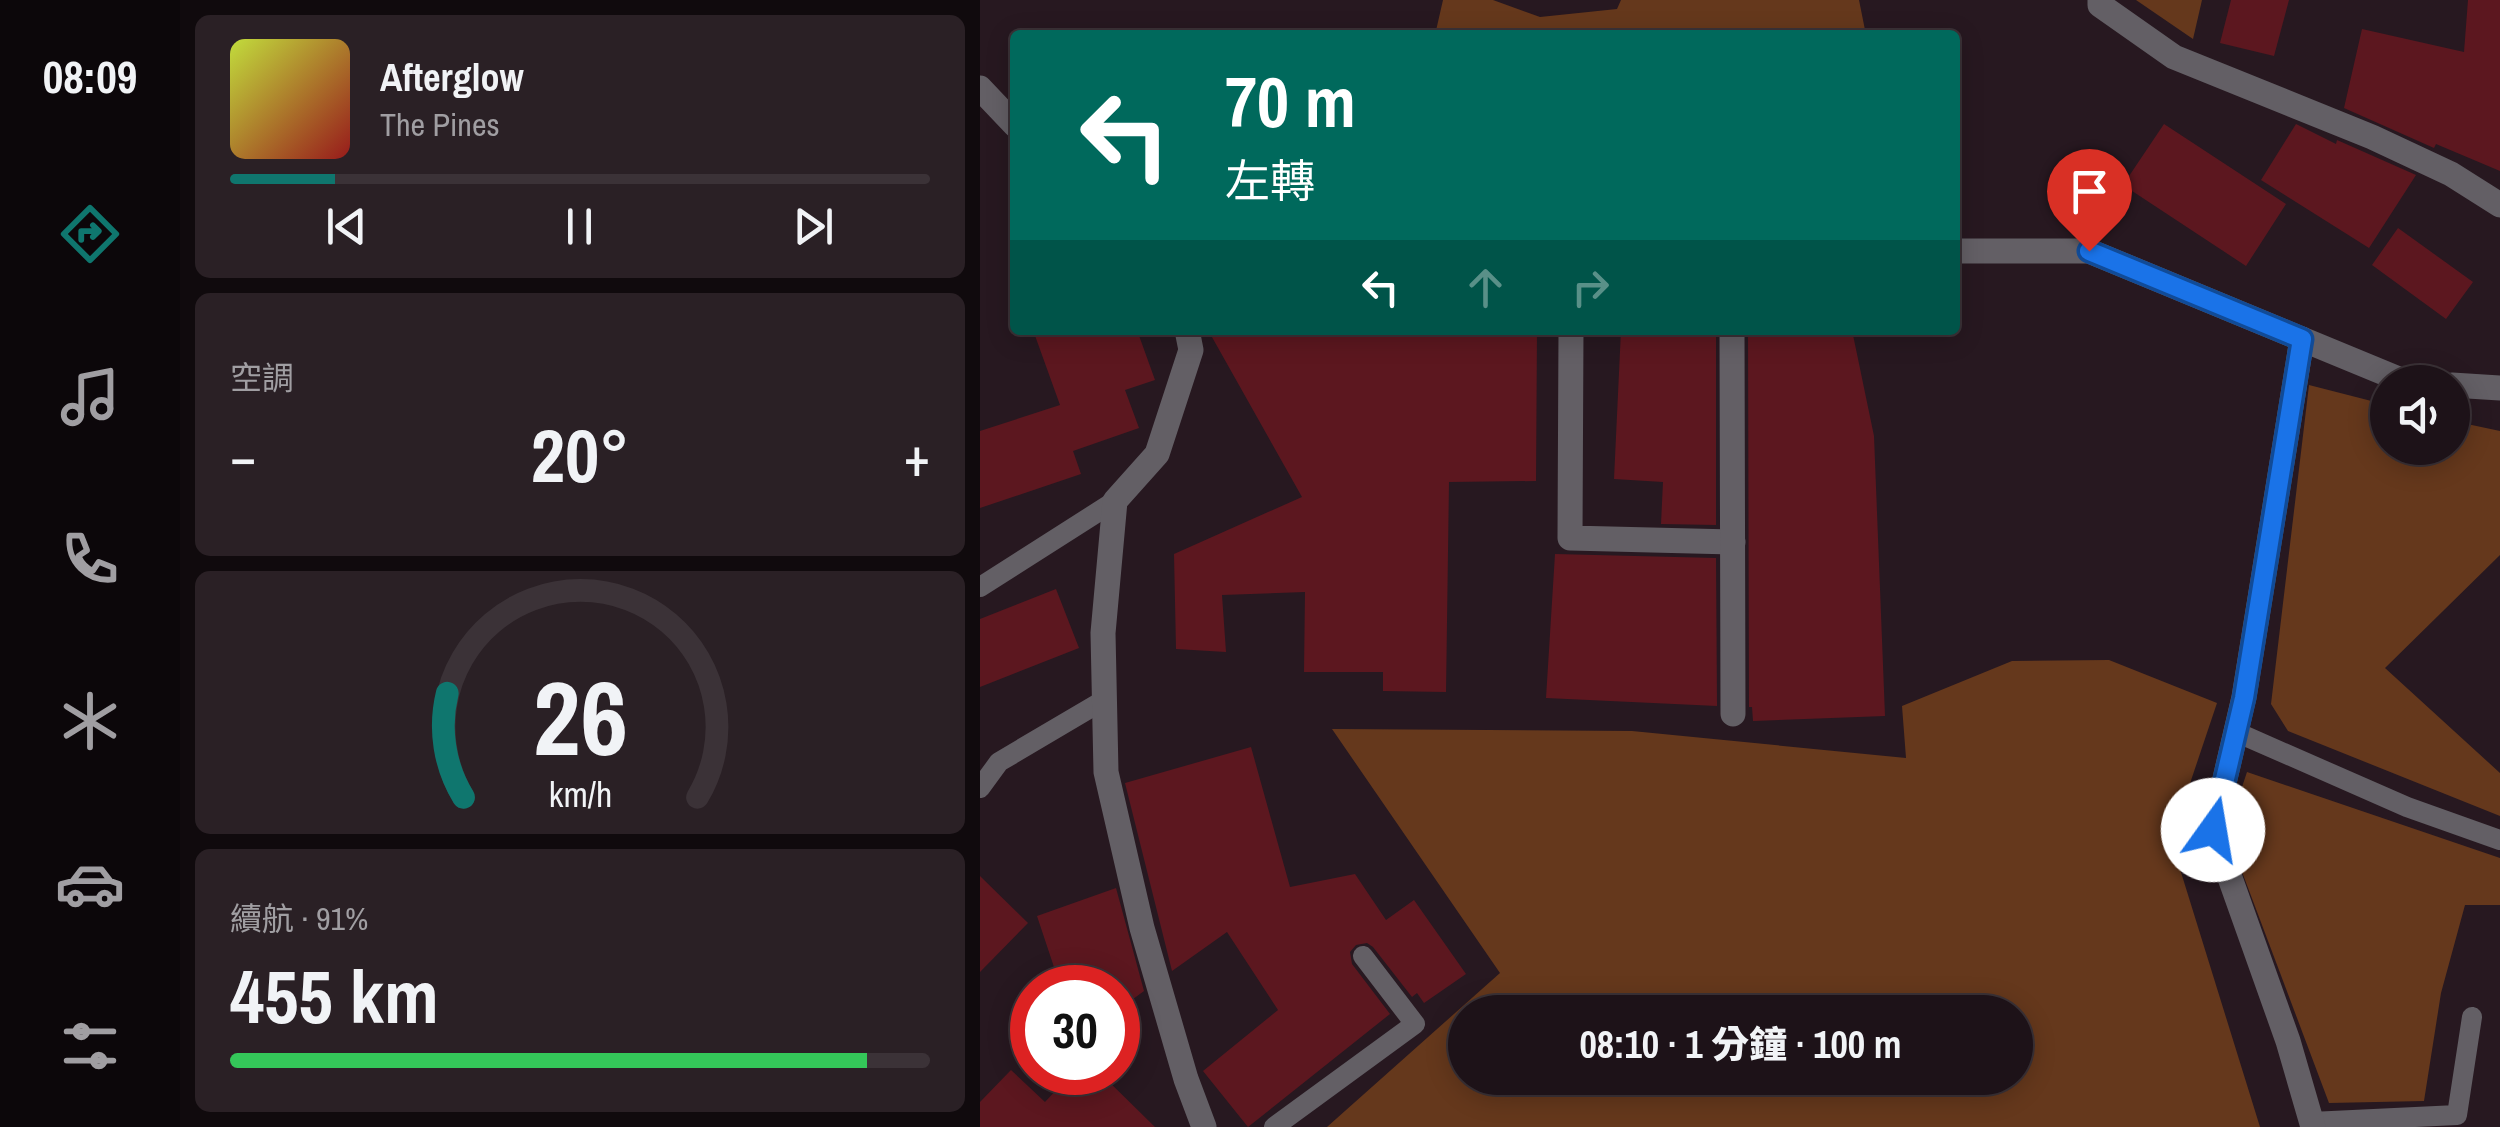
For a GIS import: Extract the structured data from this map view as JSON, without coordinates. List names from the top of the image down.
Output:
{
  "page": {
    "tabs": "08:09",
    "turn": ["70 m", "左轉"],
    "song": ["Afterglow", "The Pines"],
    "tile": [
      "空調",
      ["續航 · 91%", "455 km"]
    ],
    "heat": ["−", "20°", "+"],
    "limit": "30",
    "trip": "08:10 · 1 分鐘 · 100 m",
    "gauge": ["26", "km/h"]
  }
}
